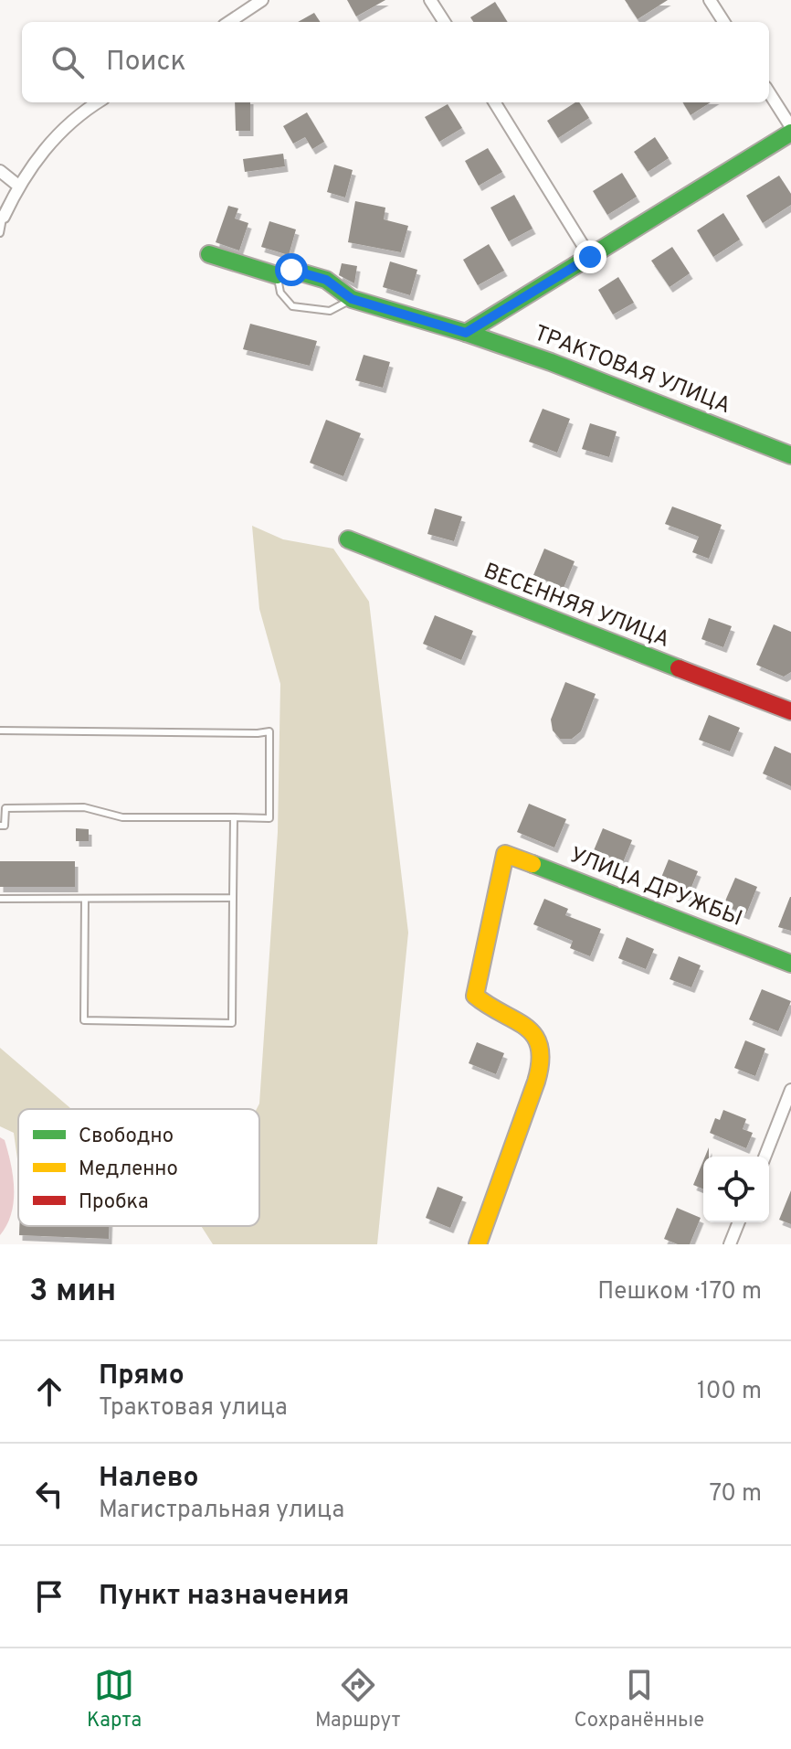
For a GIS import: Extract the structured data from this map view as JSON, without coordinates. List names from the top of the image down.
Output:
{
  "streets": {
    "street": ["ТРАКТОВАЯ УЛИЦА", "ВЕСЕННЯЯ УЛИЦА", "УЛИЦА ДРУЖБЫ"]
  },
  "legend": ["Свободно", "Медленно", "Пробка"],
  "page": {
    "search": "Поиск",
    "heading": ["3 мин", "Пешком · 170 m"],
    "list": [
      ["Прямо", "Трактовая улица", "100 m"],
      ["Налево", "Магистральная улица", "70 m"],
      "Пункт назначения"
    ],
    "nav": ["Карта", "Маршрут", "Сохранённые"]
  }
}
